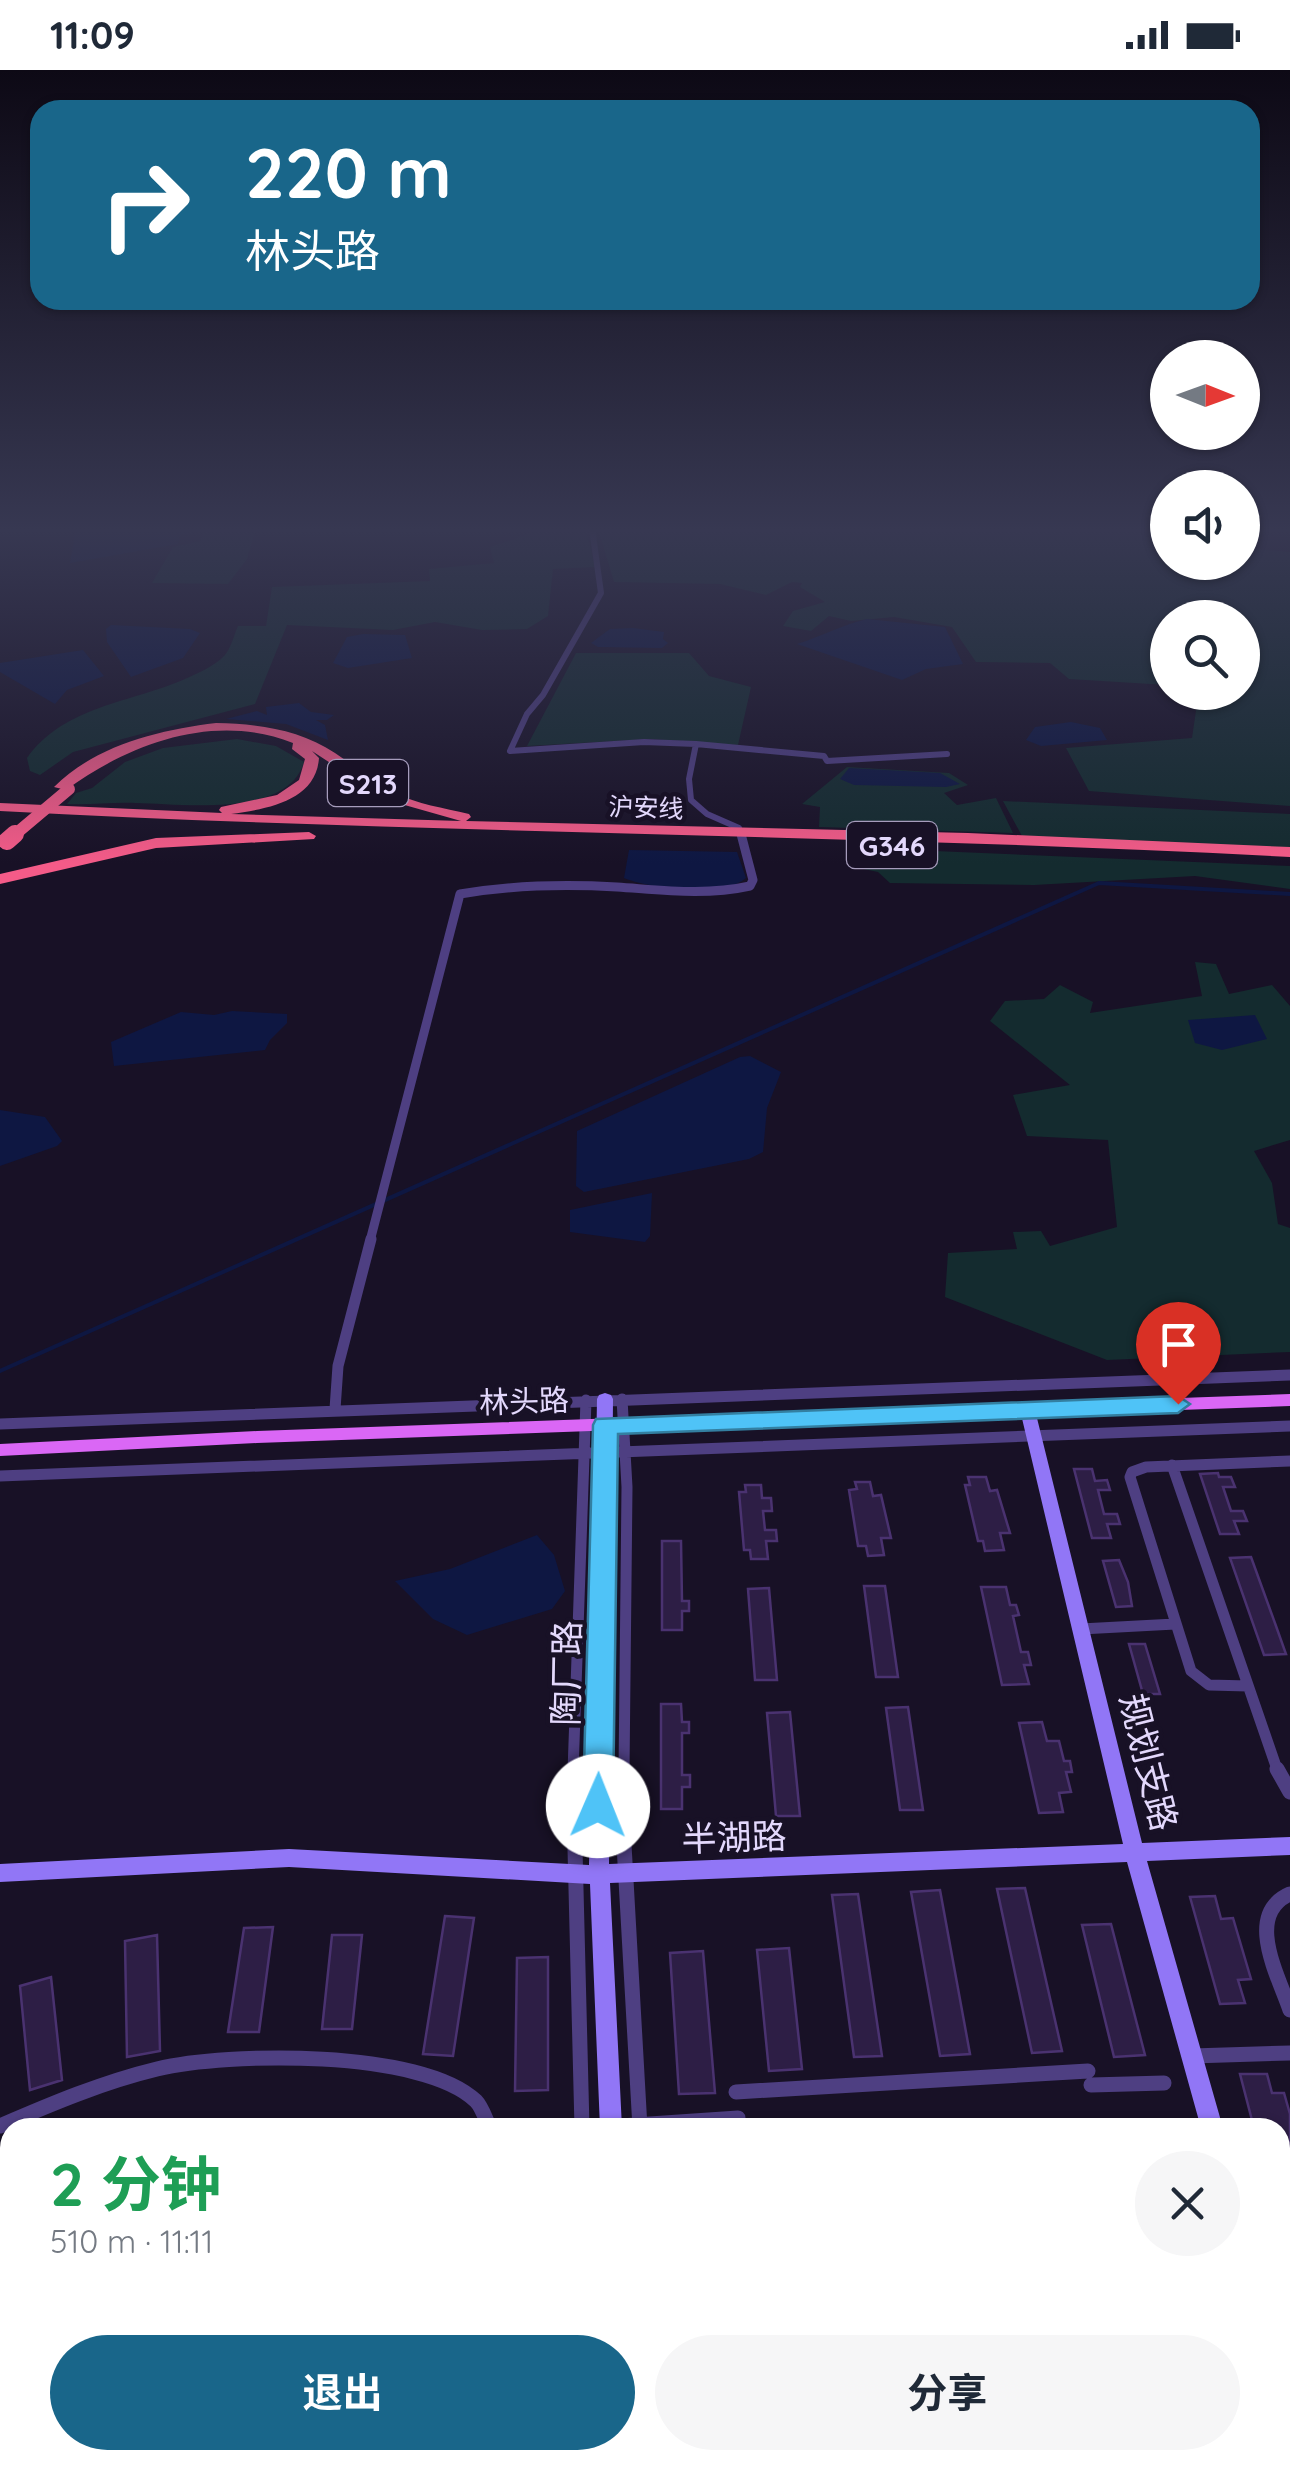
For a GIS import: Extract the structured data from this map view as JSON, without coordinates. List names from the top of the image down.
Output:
{
  "streets": {
    "highway": ["S213", "沪安线", "G346"],
    "main road": ["林头路"],
    "street": ["陶厂路", "规划支路", "半湖路"]
  },
  "crossings": [
    ["S213", "沪安线"],
    ["林头路", "陶厂路"],
    ["林头路", "规划支路"],
    ["陶厂路", "半湖路"],
    ["规划支路", "半湖路"]
  ],
  "north": "right",
  "page": {
    "status": "11:09",
    "turn": ["220 m", "林头路"],
    "heading": ["2 分钟", "510 m · 11:11"],
    "buttons": ["退出", "分享"]
  }
}
